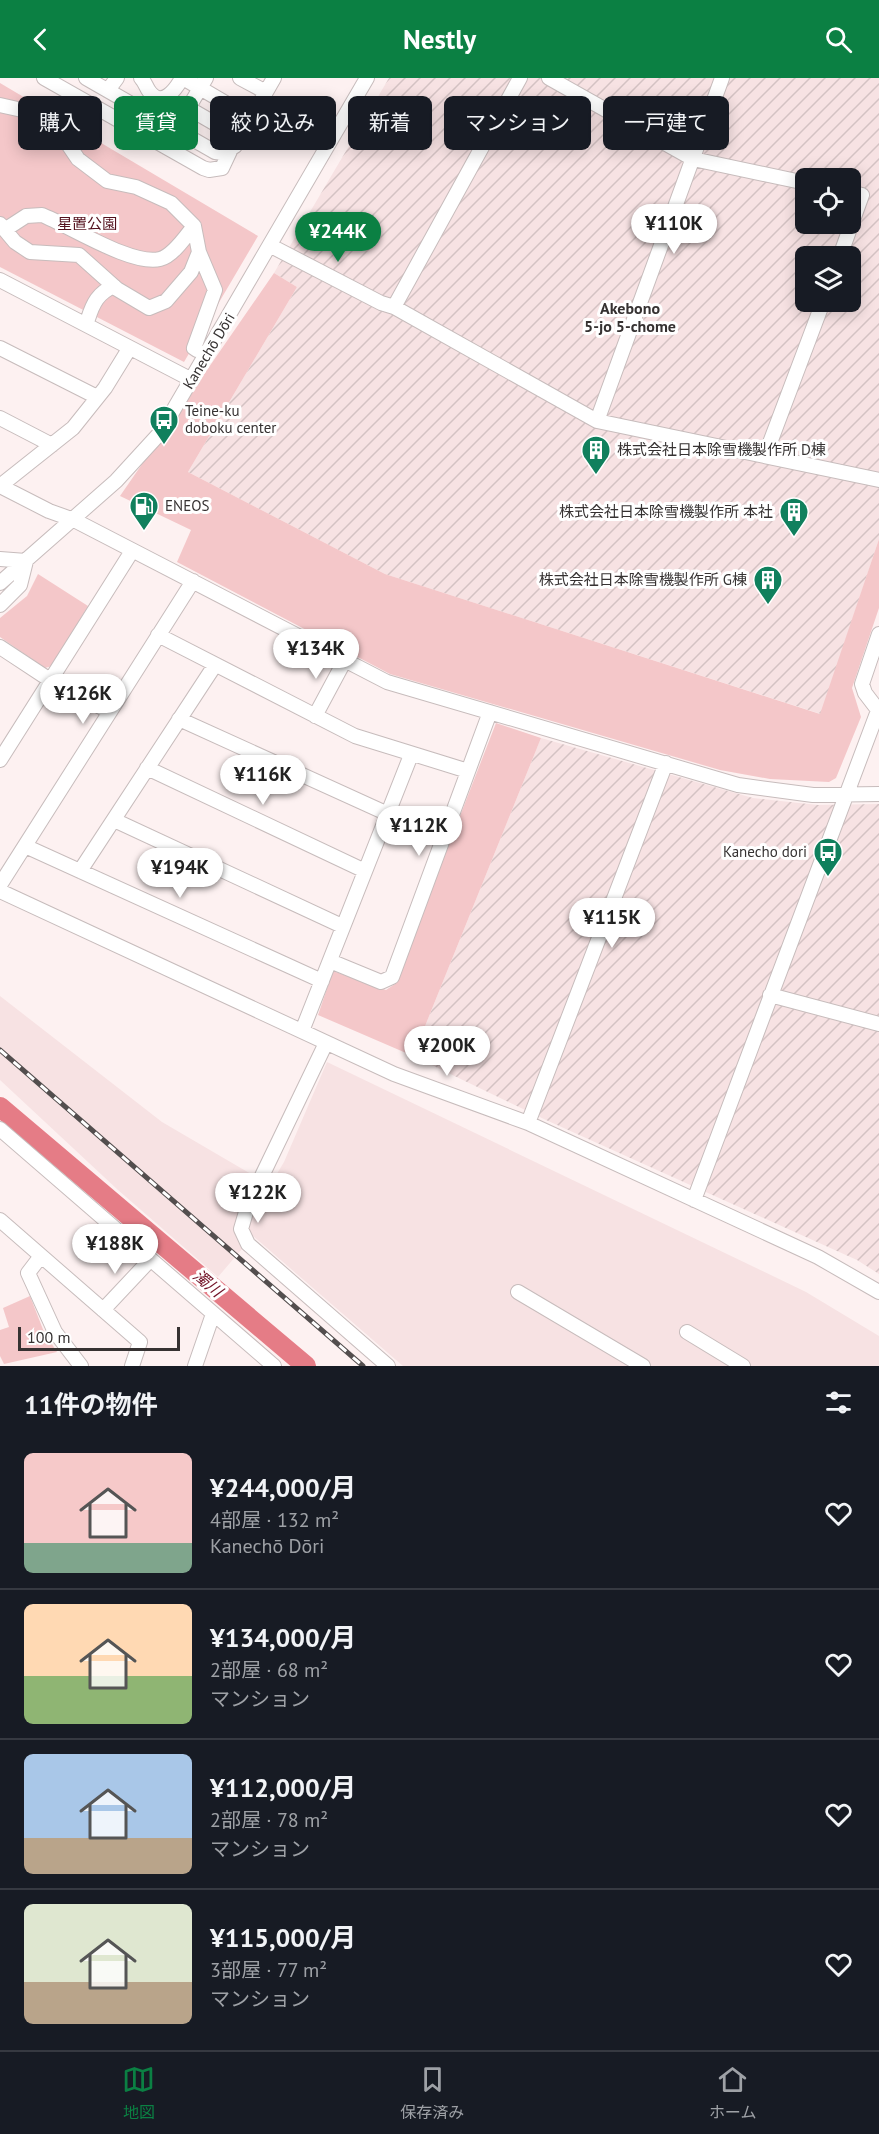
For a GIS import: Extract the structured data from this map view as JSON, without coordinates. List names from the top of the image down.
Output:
{
  "streets": {
    "street": ["Kanechō Dōri"]
  },
  "districts": ["Akebono 5-jo 5-chome"],
  "water": ["濁川"],
  "parks": ["星置公園"],
  "places": {
    "bus stop": ["Teine-ku doboku center", "Kanecho dori"],
    "building": ["株式会社日本除雪機製作所 D棟", "株式会社日本除雪機製作所 本社", "株式会社日本除雪機製作所 G棟"],
    "fuel station": ["ENEOS"]
  },
  "scale_bar": "100 m",
  "page": {
    "header": "Nestly",
    "chip": [
      "購入",
      "賃貸",
      "絞り込み",
      "新着",
      "マンション",
      "一戸建て"
    ],
    "price": [
      "¥110K",
      "¥244K",
      "¥134K",
      "¥126K",
      "¥116K",
      "¥112K",
      "¥194K",
      "¥115K",
      "¥200K",
      "¥122K",
      "¥188K"
    ],
    "scale": "100 m",
    "heading": "11件の物件",
    "list": [
      {
        "name": "¥244,000/月",
        "note": "4部屋 · 132 m² · Kanechō Dōri"
      },
      {
        "name": "¥134,000/月",
        "note": "2部屋 · 68 m² · マンション"
      },
      {
        "name": "¥112,000/月",
        "note": "2部屋 · 78 m² · マンション"
      },
      {
        "name": "¥115,000/月",
        "note": "3部屋 · 77 m² · マンション"
      }
    ],
    "tabs": ["地図", "保存済み", "ホーム"]
  }
}
